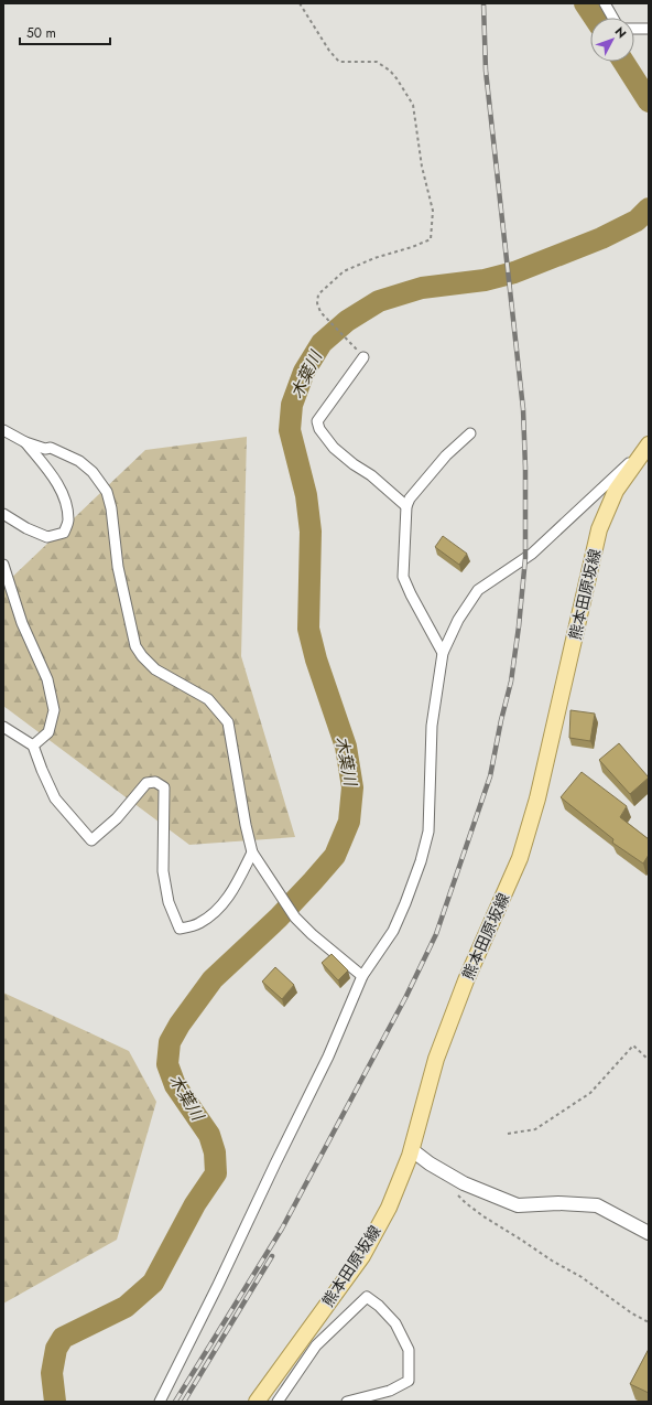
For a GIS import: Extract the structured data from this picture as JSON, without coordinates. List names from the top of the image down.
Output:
{
  "streets": {
    "main road": ["熊本田原坂線"]
  },
  "water": ["木葉川"],
  "scale_bar": "50 m",
  "north": "top right"
}
